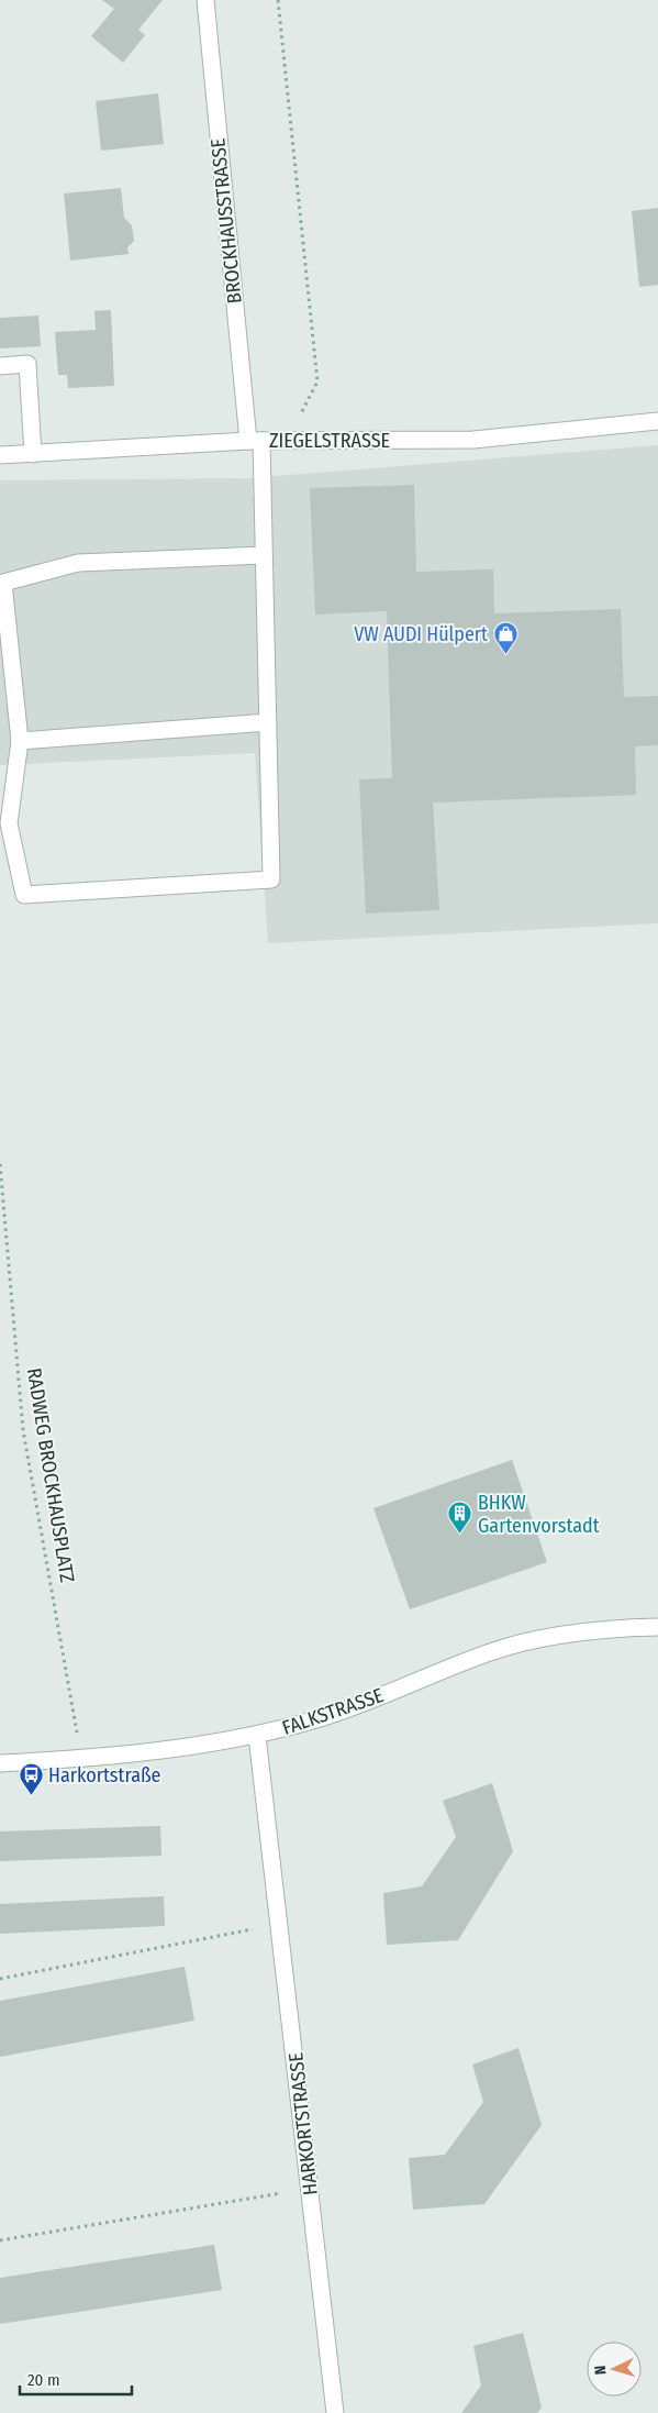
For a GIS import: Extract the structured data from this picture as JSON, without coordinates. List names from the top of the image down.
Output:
{
  "streets": {
    "street": [
      "BROCKHAUSSTRASSE",
      "ZIEGELSTRASSE",
      "FALKSTRASSE",
      "HARKORTSTRASSE"
    ],
    "path": ["RADWEG BROCKHAUSPLATZ"]
  },
  "crossings": [
    ["BROCKHAUSSTRASSE", "ZIEGELSTRASSE"],
    ["RADWEG BROCKHAUSPLATZ", "FALKSTRASSE"],
    ["FALKSTRASSE", "HARKORTSTRASSE"]
  ],
  "places": {
    "shop": ["VW AUDI Hülpert"],
    "building": ["BHKW Gartenvorstadt"],
    "bus stop": ["Harkortstraße"]
  },
  "scale_bar": "20 m",
  "north": "left"
}
